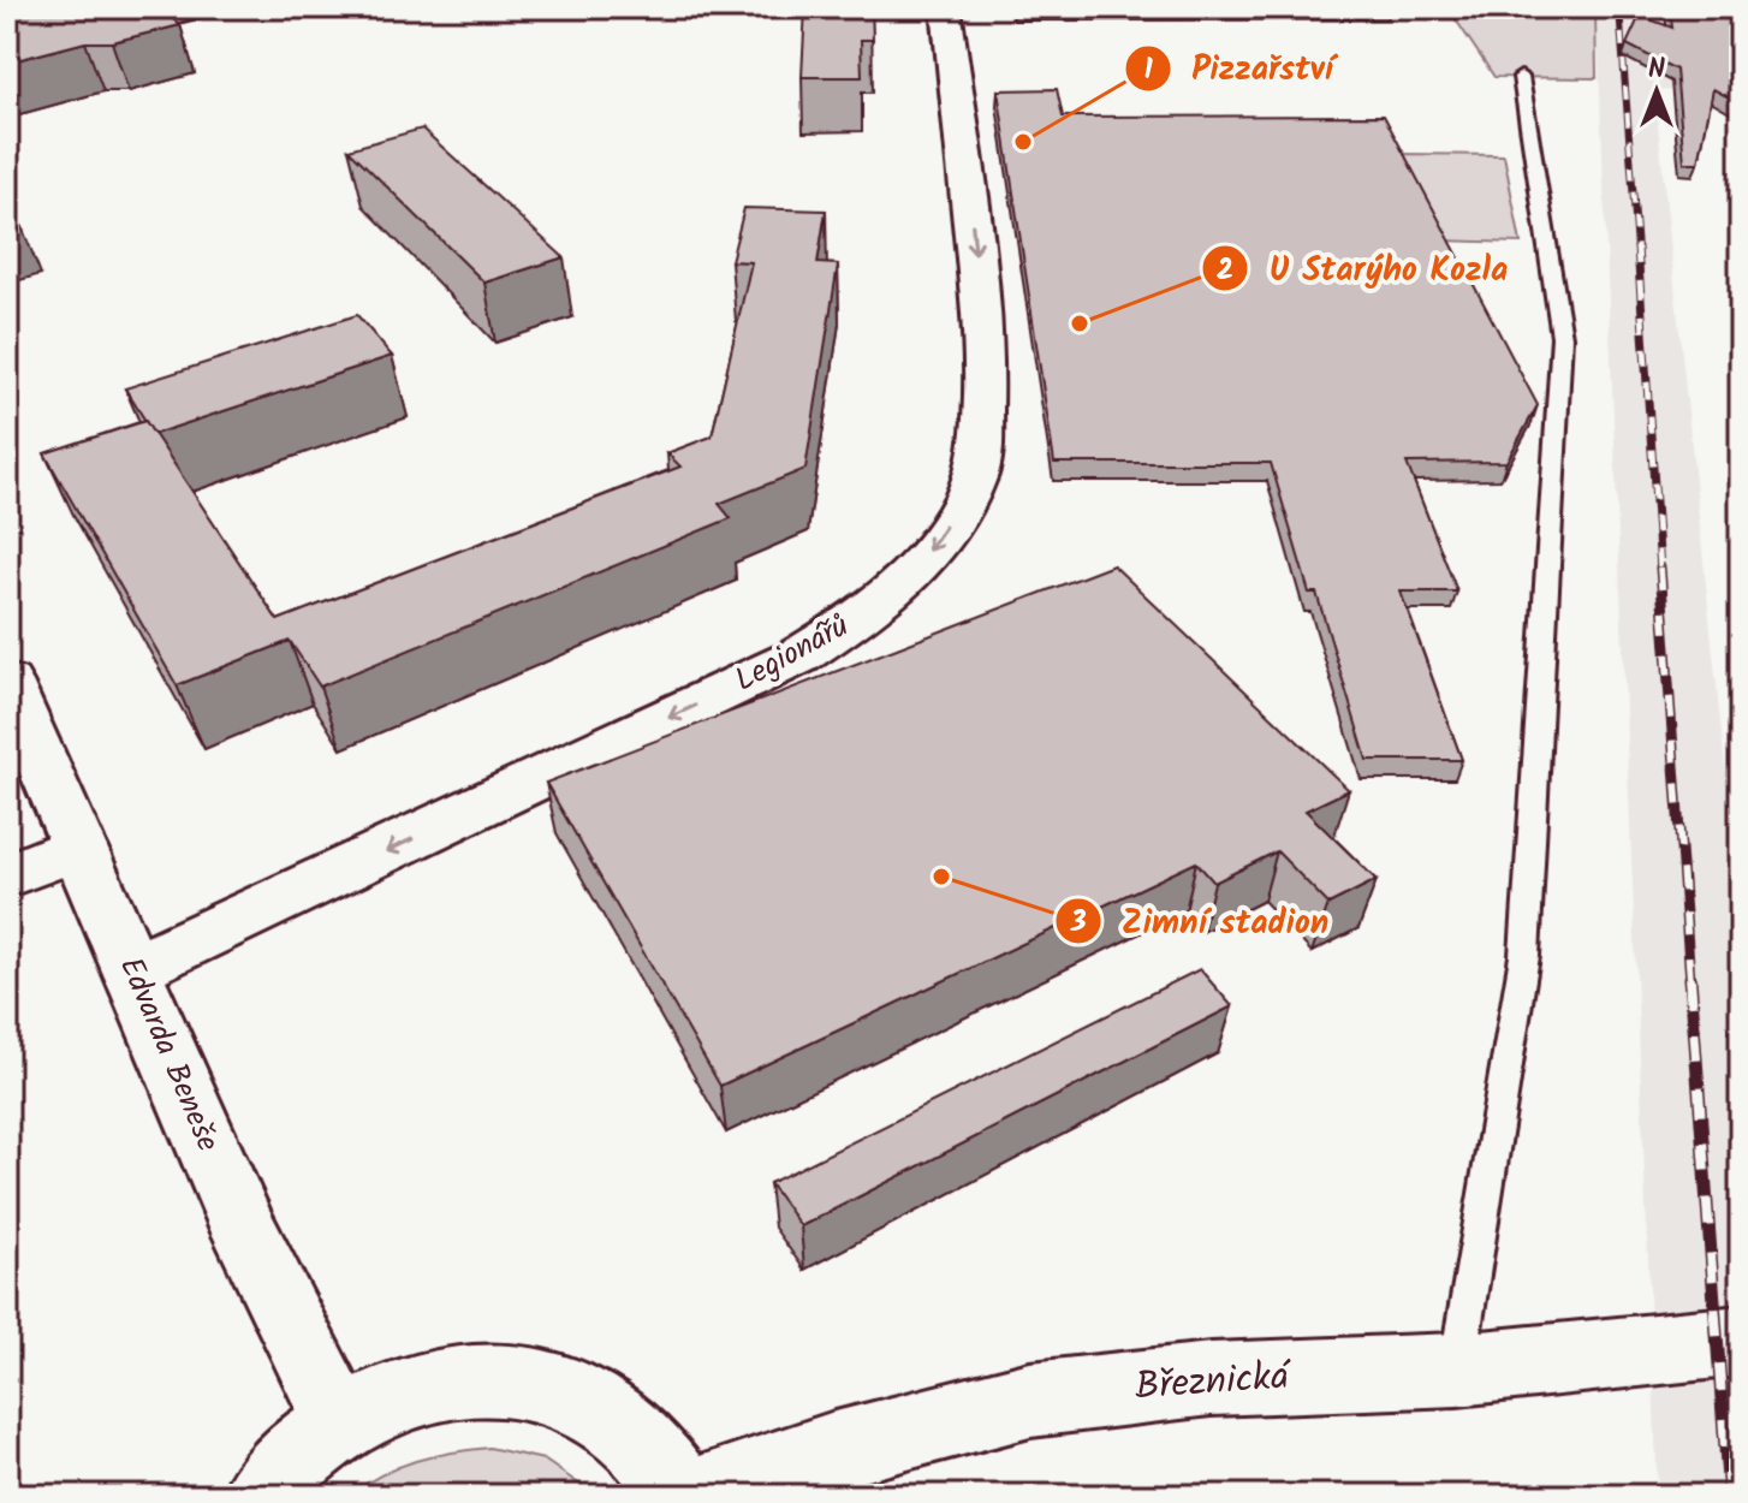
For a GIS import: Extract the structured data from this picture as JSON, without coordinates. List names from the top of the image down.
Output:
{
  "streets": {
    "street": ["Legionářů", "Edvarda Beneše", "Březnická"]
  },
  "crossings": [
    ["Legionářů", "Edvarda Beneše"]
  ],
  "one_way": ["Legionářů"],
  "places": ["Pizzařství", "U Starýho Kozla", "Zimní stadion"],
  "north": "top"
}
